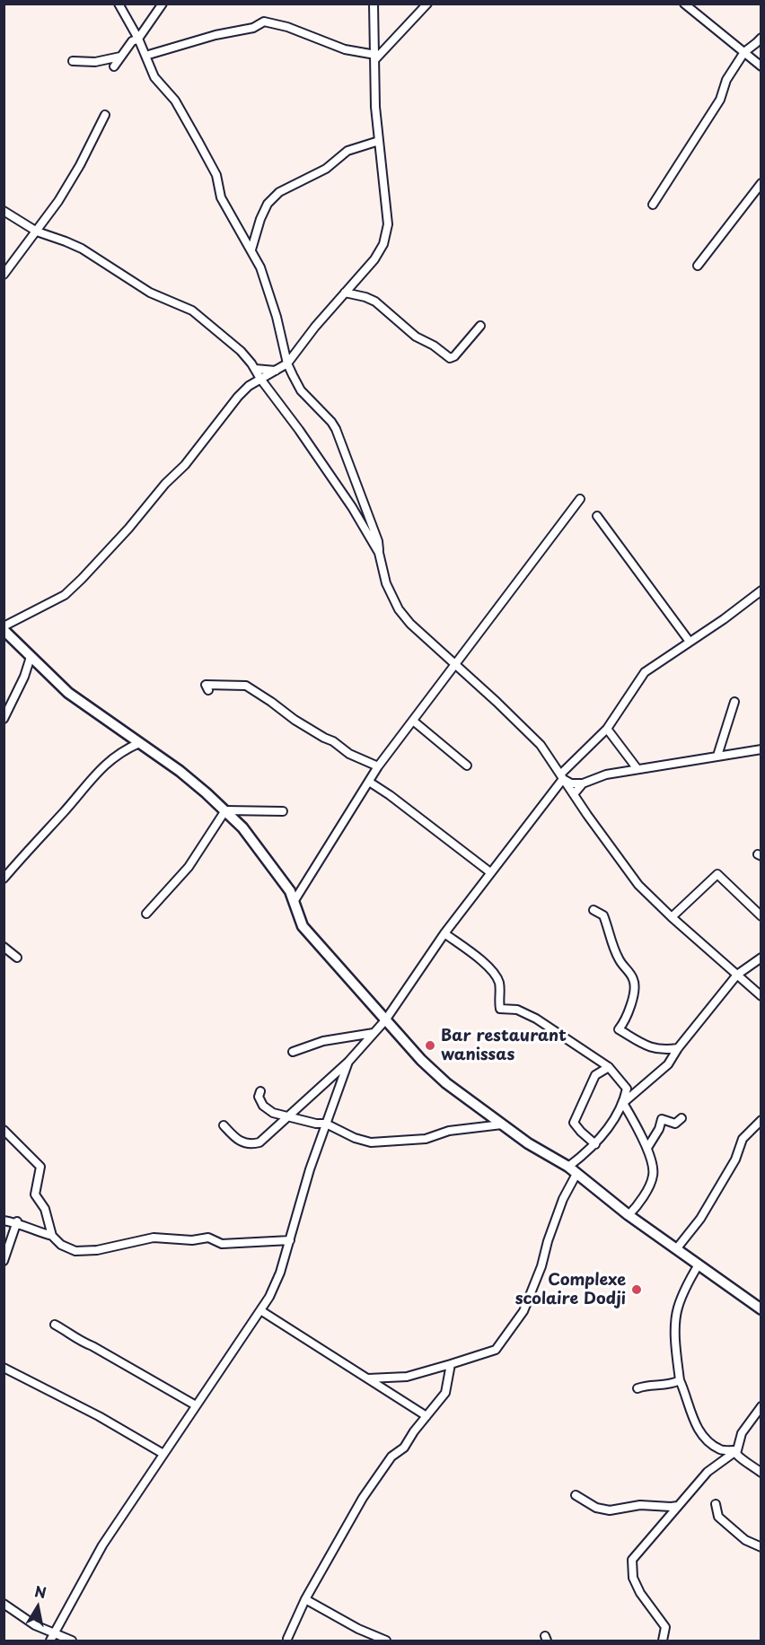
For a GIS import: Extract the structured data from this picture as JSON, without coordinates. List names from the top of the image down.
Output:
{
  "places": ["Bar restaurant wanissas", "Complexe scolaire Dodji"],
  "north": "top"
}
